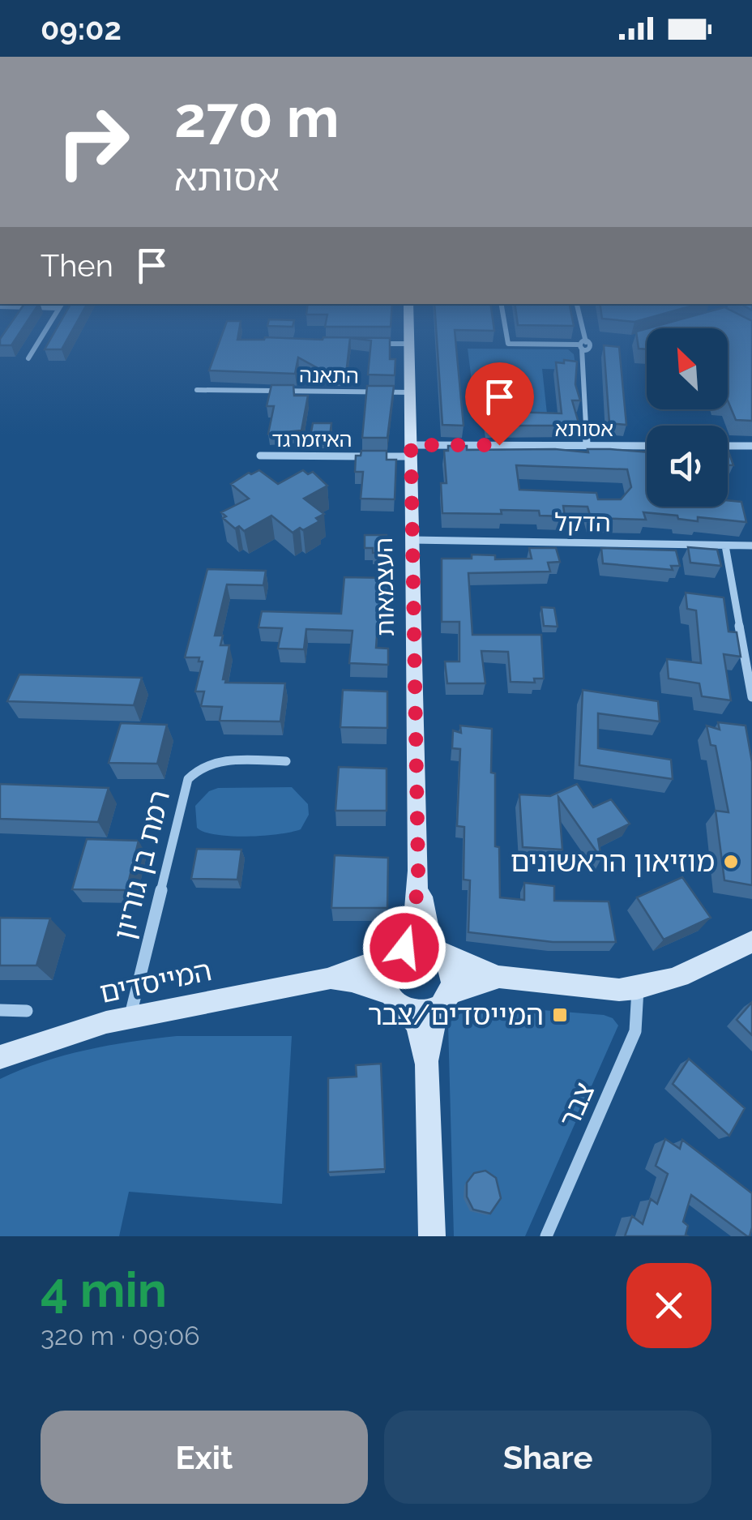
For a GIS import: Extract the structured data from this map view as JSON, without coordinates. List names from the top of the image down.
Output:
{
  "streets": {
    "street": [
      "התאנה",
      "אסותא",
      "האיזמרגד",
      "הדקל",
      "העצמאות",
      "רמת בן גוריון",
      "המייסדים",
      "צבר"
    ]
  },
  "crossings": [
    ["התאנה", "העצמאות"],
    ["אסותא", "האיזמרגד"],
    ["אסותא", "העצמאות"],
    ["האיזמרגד", "העצמאות"],
    ["הדקל", "העצמאות"],
    ["העצמאות", "המייסדים"],
    ["רמת בן גוריון", "המייסדים"]
  ],
  "places": {
    "other": ["מוזיאון הראשונים"],
    "transit": ["המייסדים/צבר"]
  },
  "north": "top left",
  "page": {
    "status": "09:02",
    "turn": ["270 m", "אסותא"],
    "then": "Then",
    "heading": ["4 min", "320 m · 09:06"],
    "buttons": ["Exit", "Share"]
  }
}
